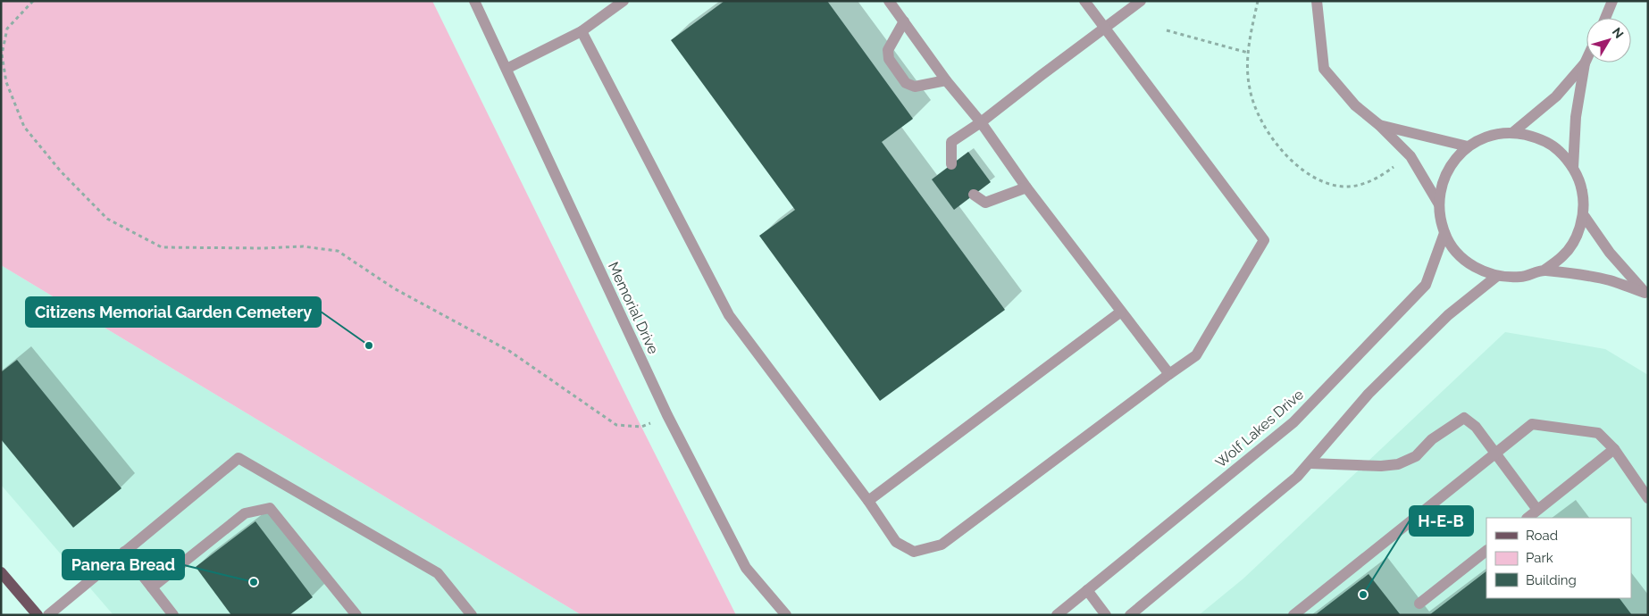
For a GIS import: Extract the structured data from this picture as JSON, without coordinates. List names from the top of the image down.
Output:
{
  "streets": {
    "street": ["Memorial Drive", "Wolf Lakes Drive"]
  },
  "places": ["Citizens Memorial Garden Cemetery", "Panera Bread", "H-E-B"],
  "legend": ["Road", "Park", "Building"],
  "north": "top right"
}
